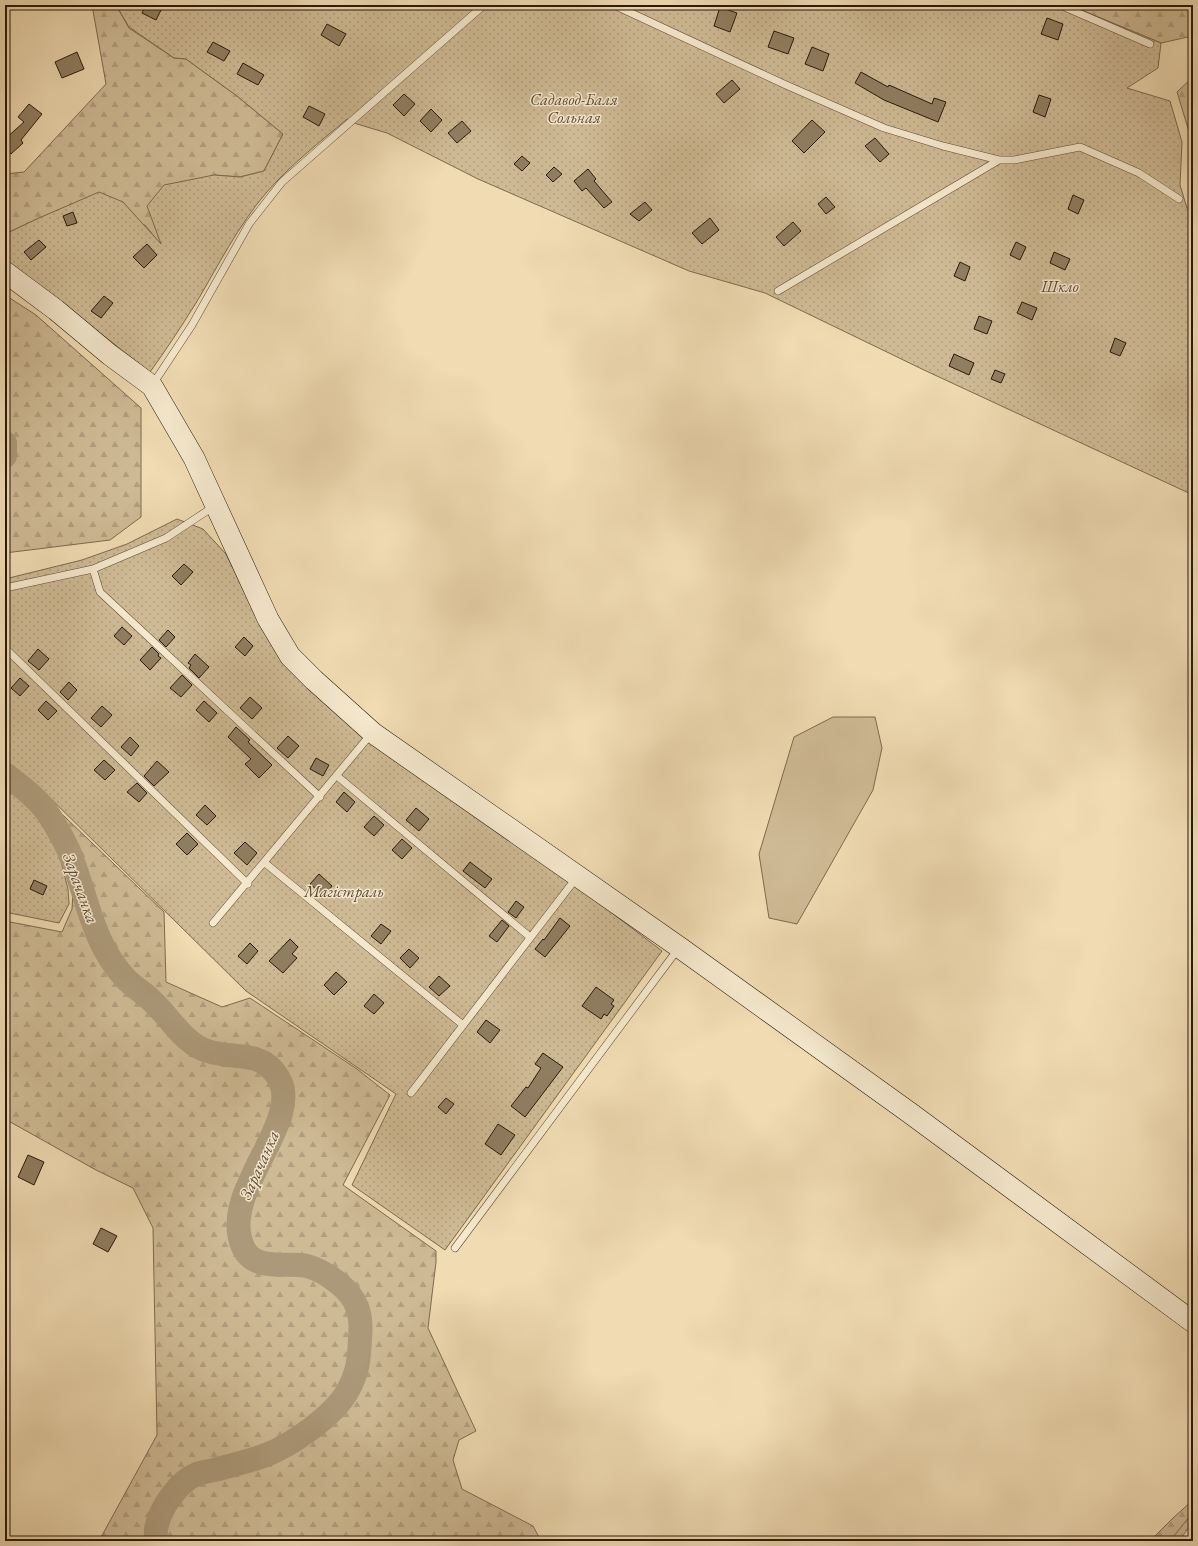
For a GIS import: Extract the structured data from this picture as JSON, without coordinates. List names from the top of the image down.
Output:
{
  "water": ["Зарачанка"],
  "parks": ["Садавод-Баля Сольная", "Шкло", "Магістраль"]
}
